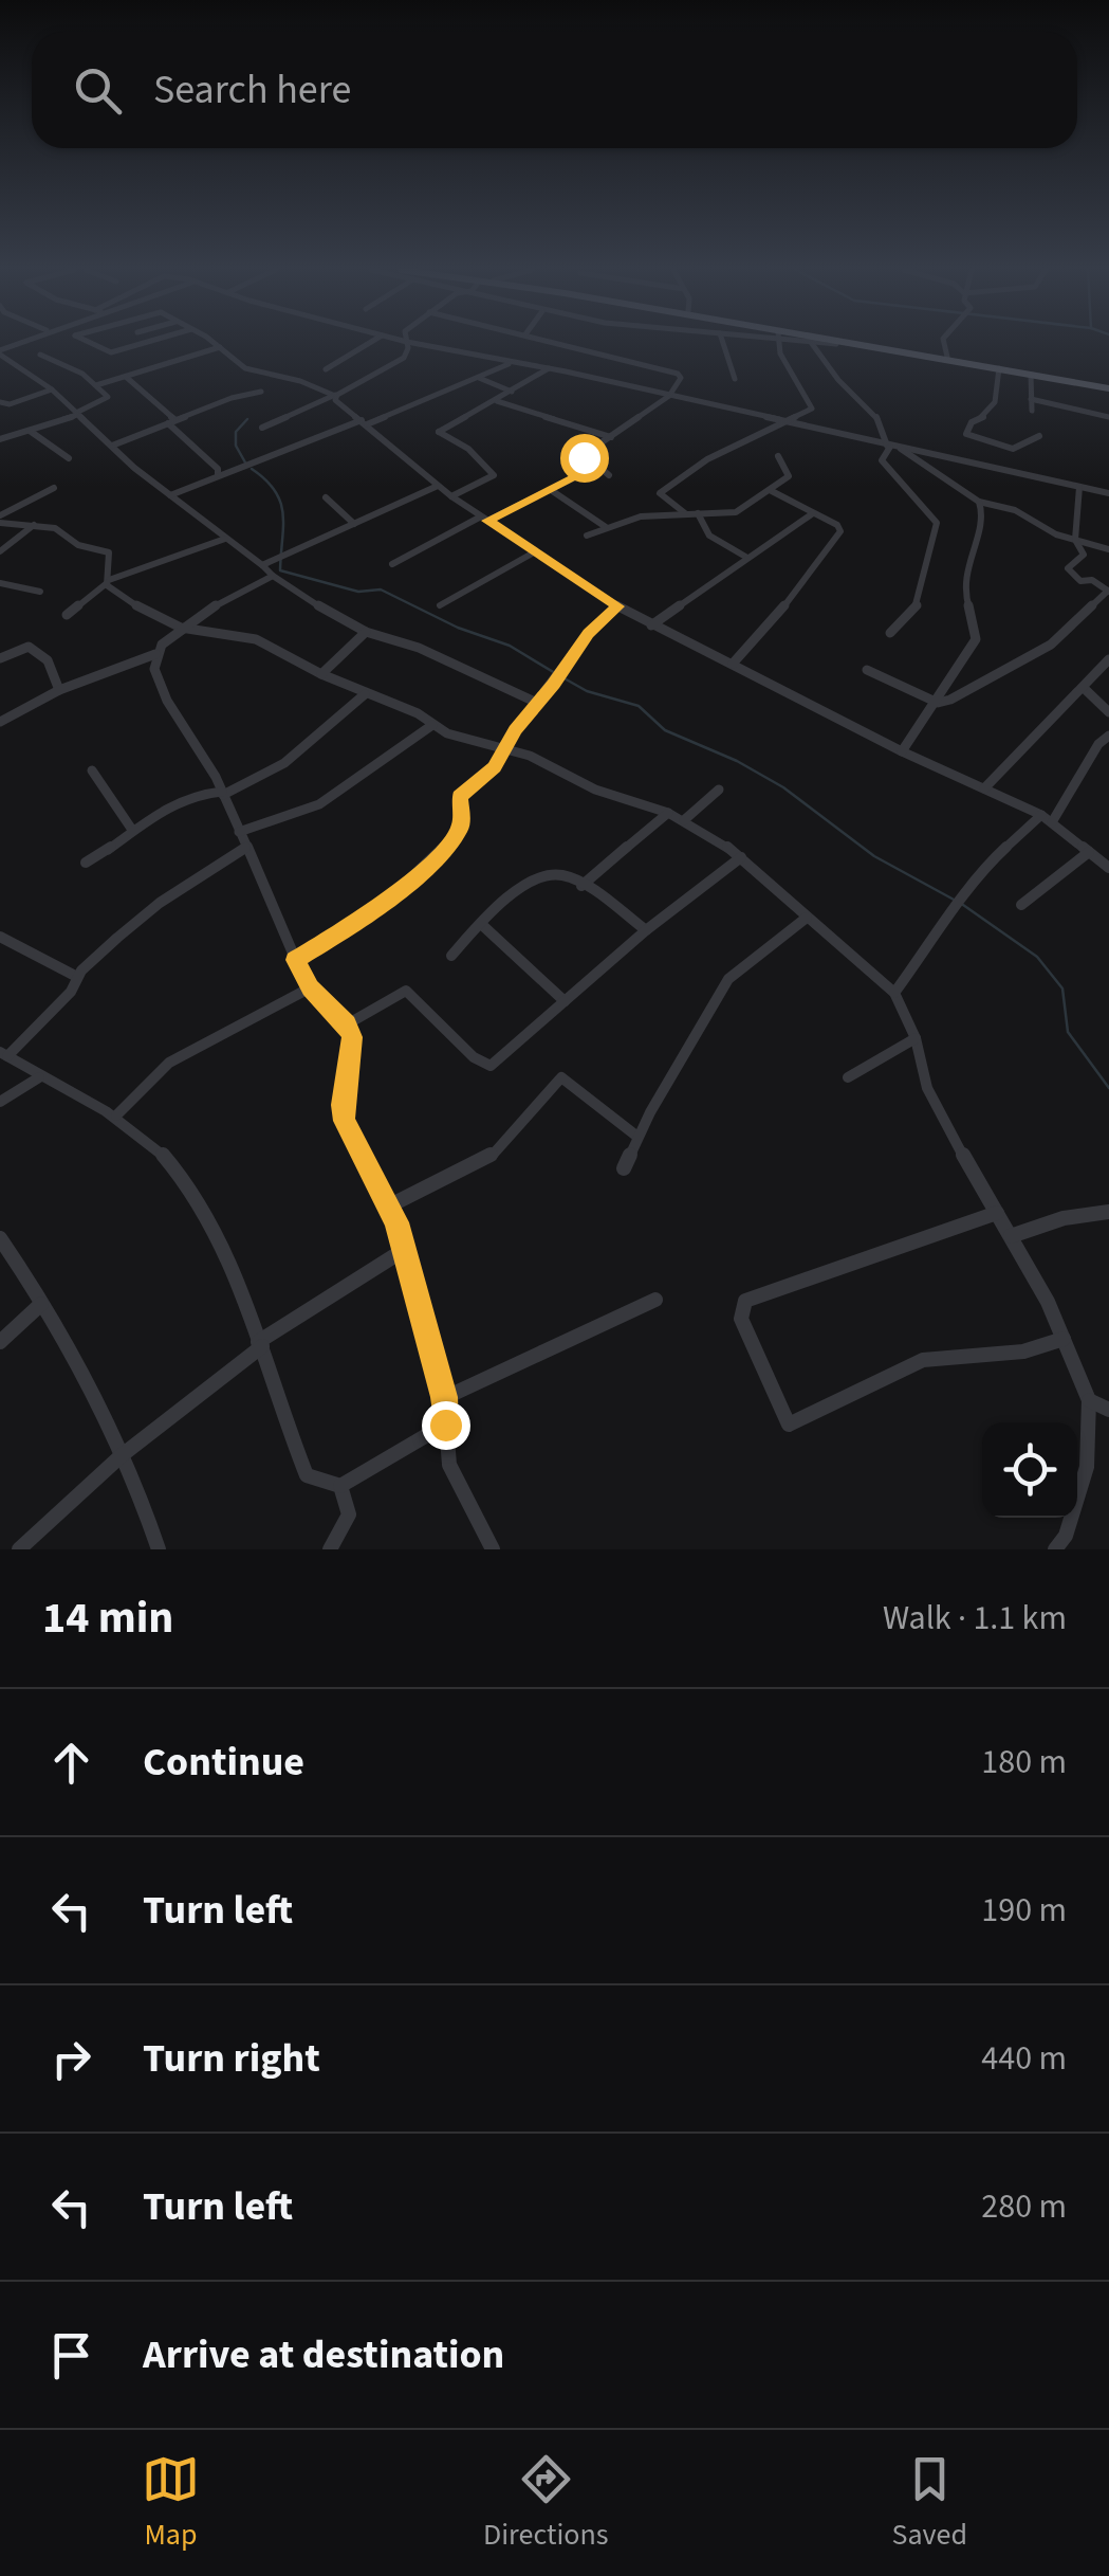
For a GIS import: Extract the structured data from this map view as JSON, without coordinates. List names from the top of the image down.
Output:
{
  "page": {
    "search": "Search here",
    "heading": ["14 min", "Walk · 1.1 km"],
    "list": [
      ["Continue", "180 m"],
      ["Turn left", "190 m"],
      ["Turn right", "440 m"],
      ["Turn left", "280 m"],
      "Arrive at destination"
    ],
    "nav": ["Map", "Directions", "Saved"]
  }
}
